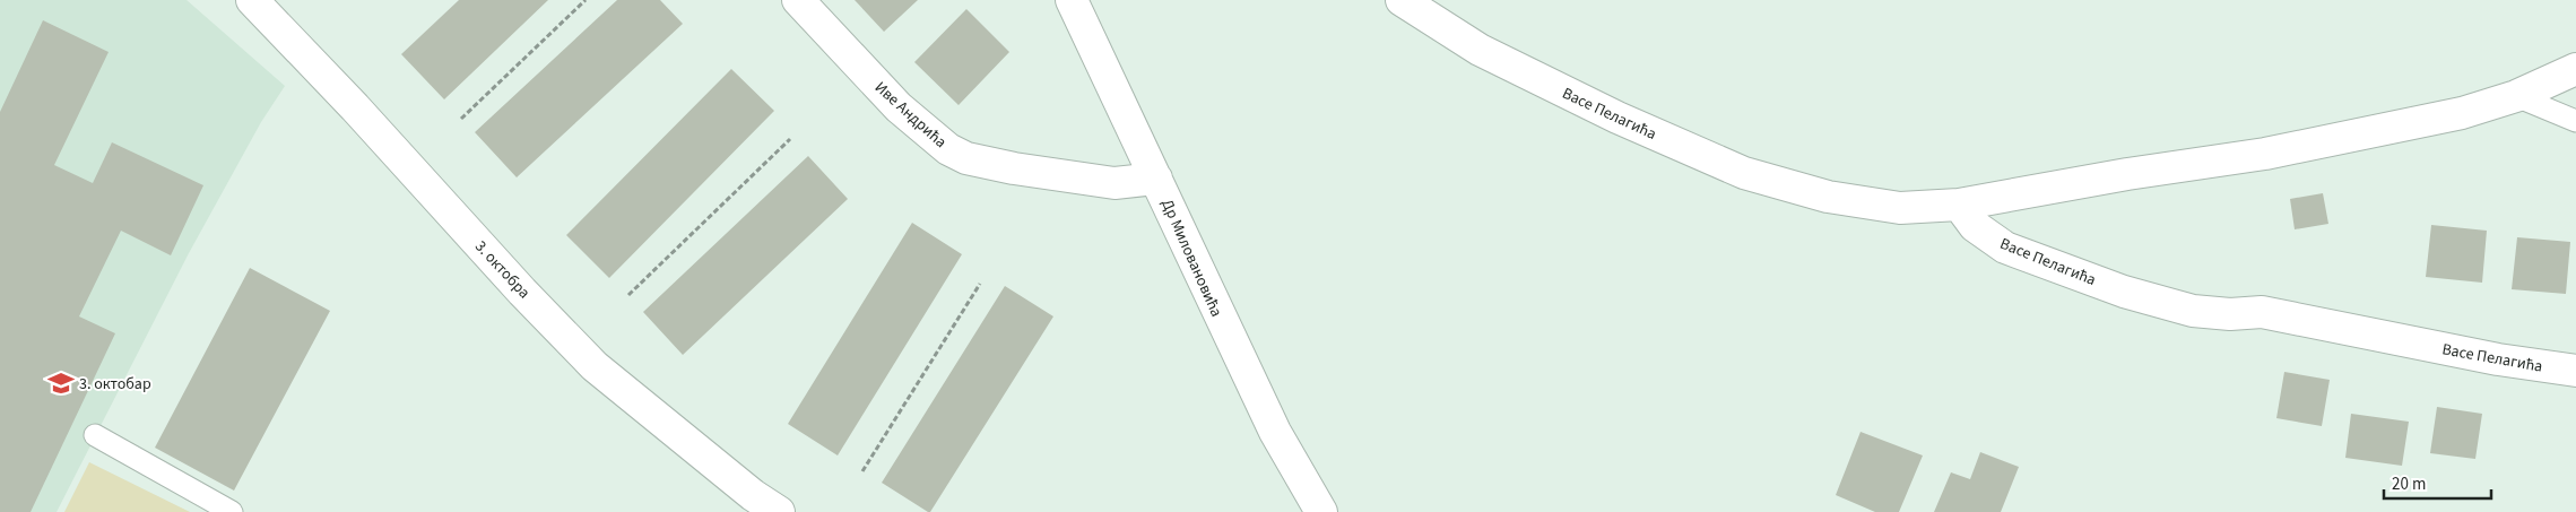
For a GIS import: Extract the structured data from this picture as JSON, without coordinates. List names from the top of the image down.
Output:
{
  "streets": {
    "street": [
      "Васе Пелагића",
      "Иве Андрића",
      "Др Миловановића",
      "3. октобра"
    ]
  },
  "crossings": [
    ["Иве Андрића", "Др Миловановића"]
  ],
  "places": {
    "school or university": ["3. октобар"]
  },
  "scale_bar": "20 m"
}
